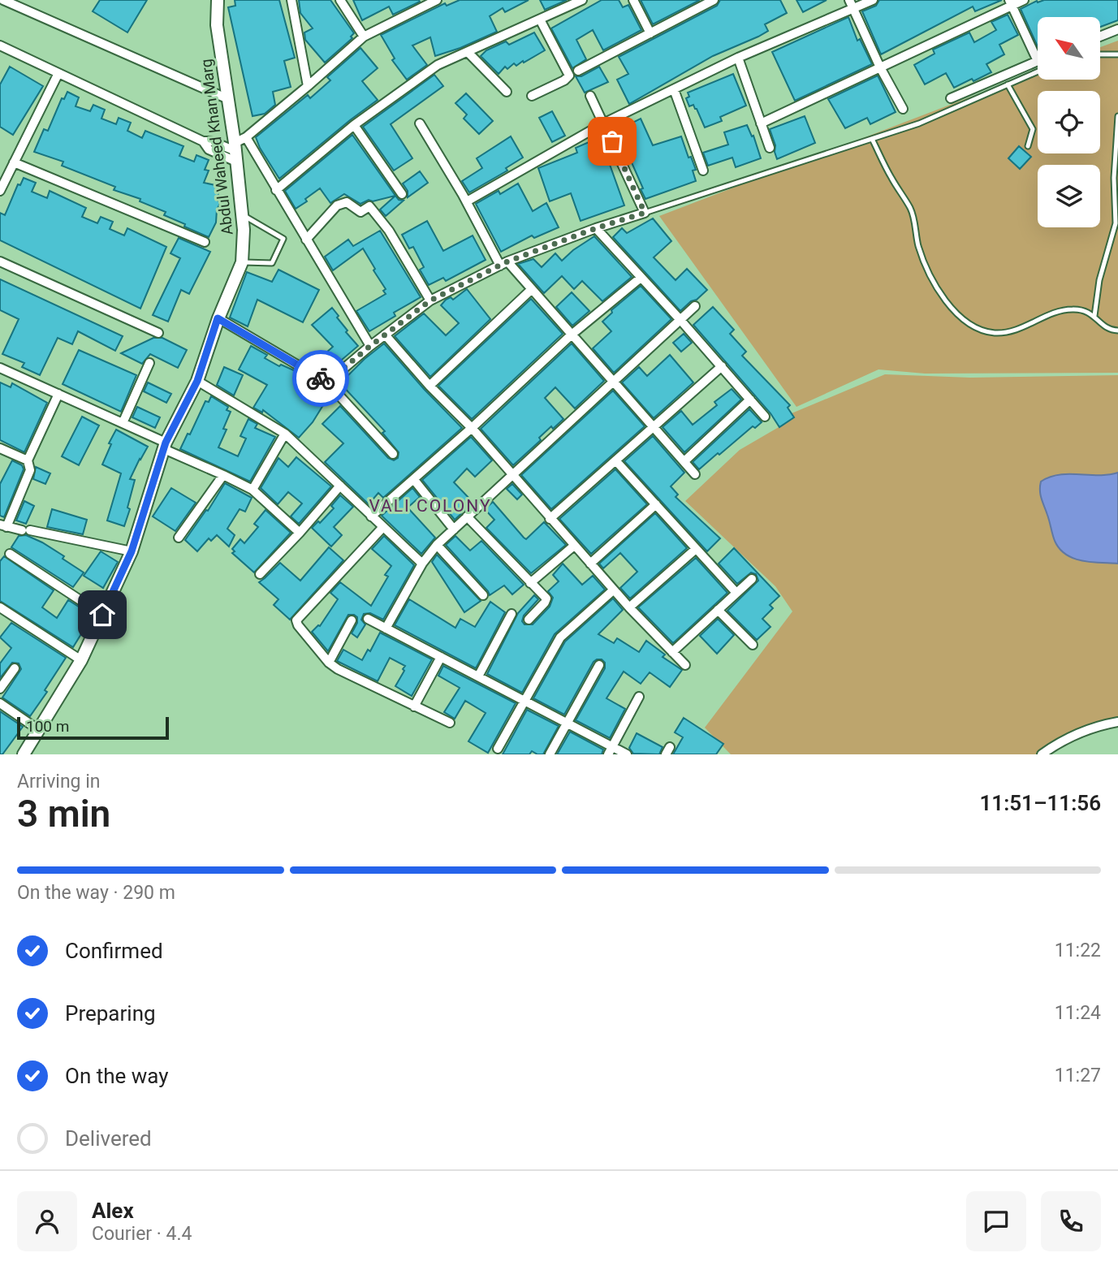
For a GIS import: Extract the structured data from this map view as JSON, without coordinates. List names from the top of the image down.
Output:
{
  "streets": {
    "street": ["Abdul Waheed Khan Marg"]
  },
  "districts": ["VALI COLONY"],
  "scale_bar": "100 m",
  "north": "top left",
  "page": {
    "scale": "100 m",
    "heading": ["3 min", "Arriving in", "11:51–11:56"],
    "panel": ["Alex", "Courier · 4.4"],
    "bar": "On the way · 290 m",
    "list": [
      ["Confirmed", "11:22"],
      ["Preparing", "11:24"],
      ["On the way", "11:27"],
      "Delivered"
    ]
  }
}
